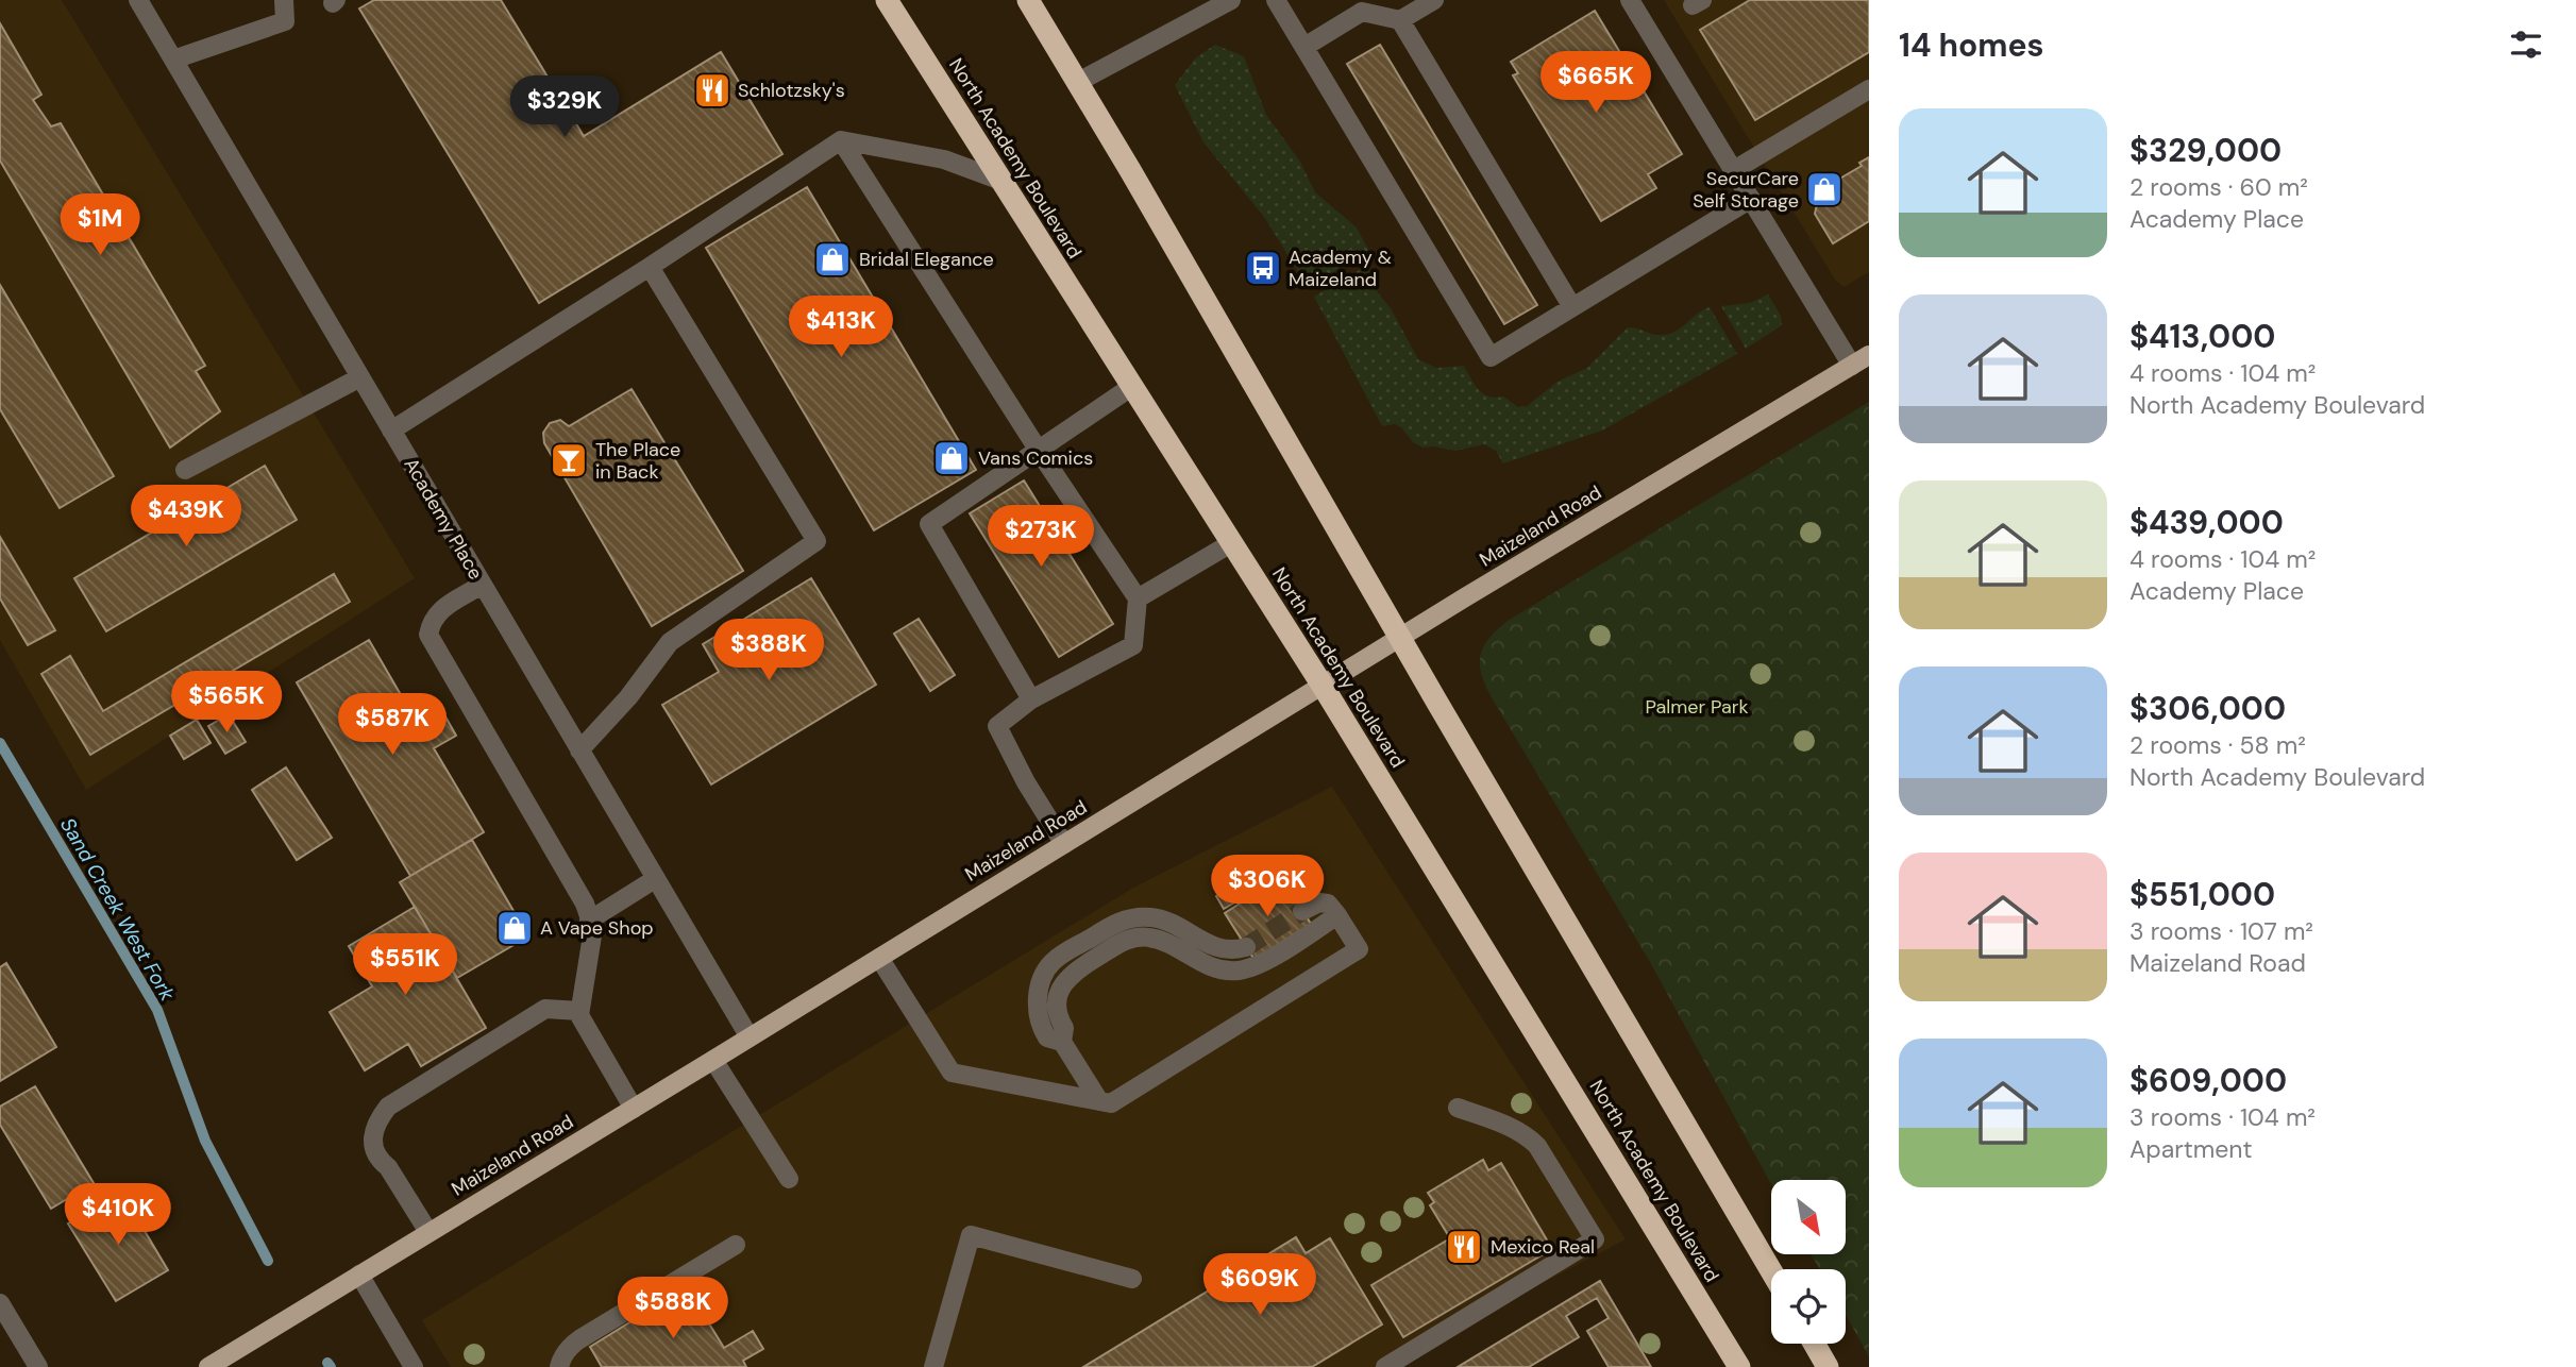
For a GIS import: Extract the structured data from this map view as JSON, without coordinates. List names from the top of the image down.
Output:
{
  "streets": {
    "highway": ["North Academy Boulevard"],
    "main road": ["Maizeland Road"],
    "street": ["Academy Place"]
  },
  "crossings": [
    ["North Academy Boulevard", "Maizeland Road"],
    ["Academy Place", "Maizeland Road"]
  ],
  "water": ["Sand Creek West Fork"],
  "parks": ["Palmer Park"],
  "places": {
    "restaurant": ["Schlotzsky's", "Mexico Real"],
    "shop": [
      "SecurCare Self Storage",
      "Bridal Elegance",
      "Vans Comics",
      "A Vape Shop"
    ],
    "bus stop": ["Academy & Maizeland"],
    "bar": ["The Place in Back"]
  },
  "north": "bottom right",
  "page": {
    "heading": "14 homes",
    "price": [
      "$665K",
      "$329K",
      "$1M",
      "$413K",
      "$439K",
      "$273K",
      "$388K",
      "$565K",
      "$587K",
      "$306K",
      "$551K",
      "$410K",
      "$609K",
      "$588K"
    ],
    "list": [
      {
        "name": "$329,000",
        "note": "2 rooms · 60 m² · Academy Place"
      },
      {
        "name": "$413,000",
        "note": "4 rooms · 104 m² · North Academy Boulevard"
      },
      {
        "name": "$439,000",
        "note": "4 rooms · 104 m² · Academy Place"
      },
      {
        "name": "$306,000",
        "note": "2 rooms · 58 m² · North Academy Boulevard"
      },
      {
        "name": "$551,000",
        "note": "3 rooms · 107 m² · Maizeland Road"
      },
      {
        "name": "$609,000",
        "note": "3 rooms · 104 m² · Apartment"
      }
    ]
  }
}
